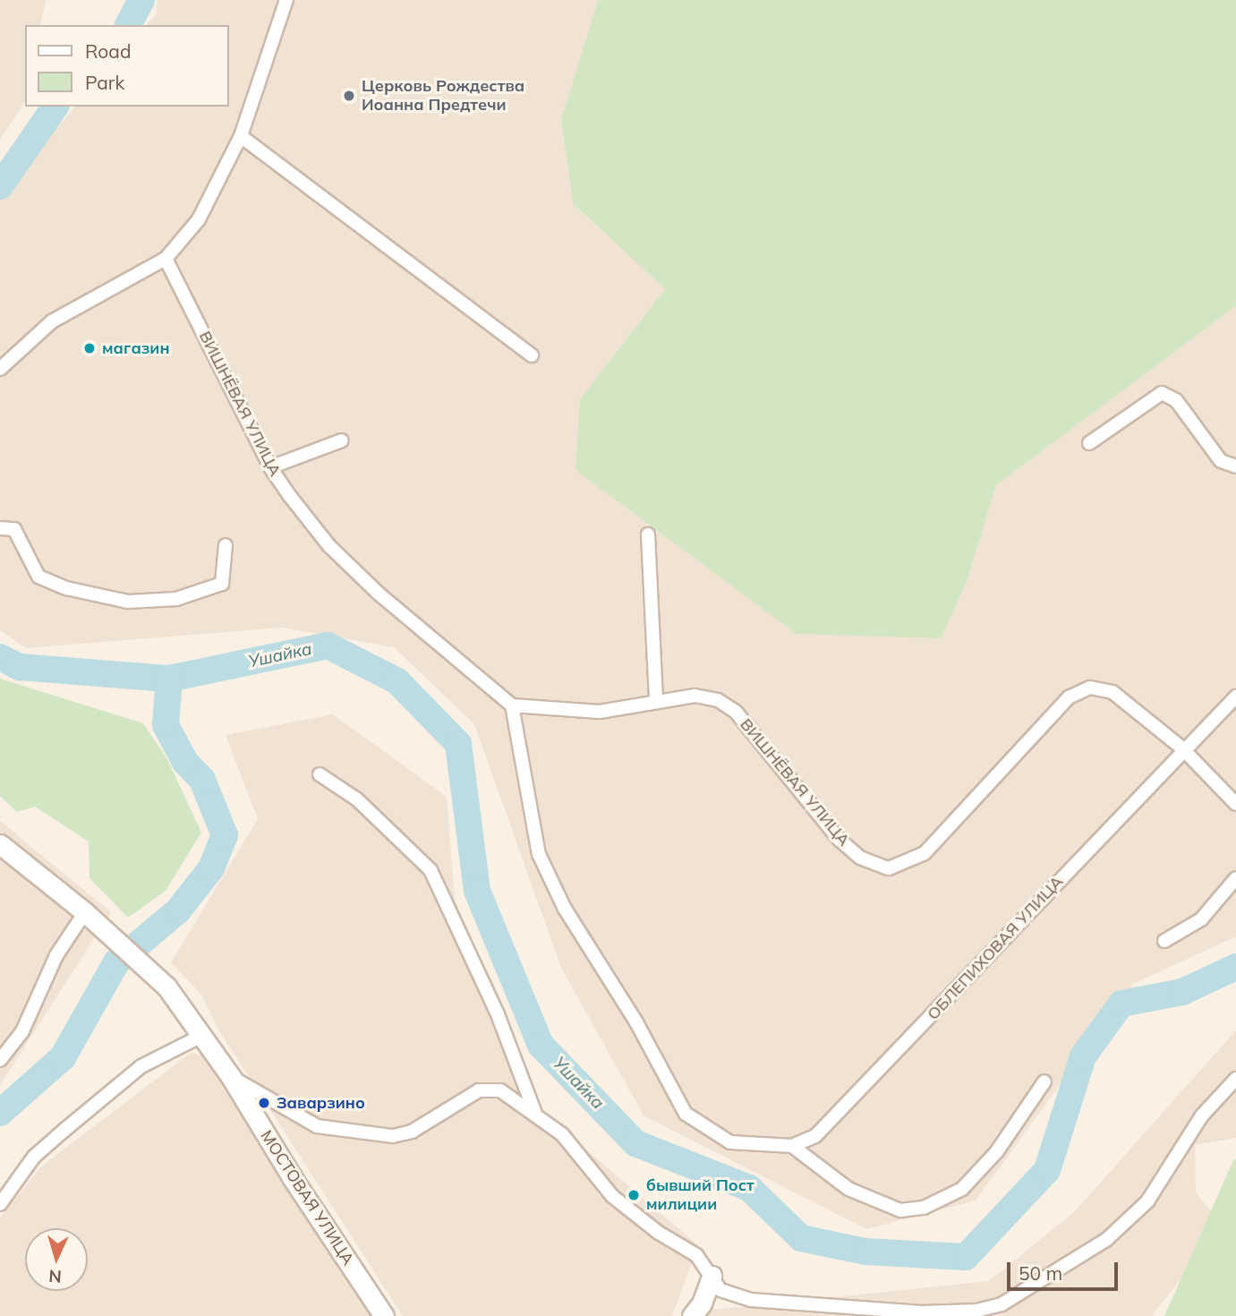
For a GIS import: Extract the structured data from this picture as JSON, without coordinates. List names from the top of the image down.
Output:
{
  "streets": {
    "street": ["ВИШНЁВАЯ УЛИЦА", "ОБЛЕПИХОВАЯ УЛИЦА", "МОСТОВАЯ УЛИЦА"]
  },
  "crossings": [
    ["ВИШНЁВАЯ УЛИЦА", "ОБЛЕПИХОВАЯ УЛИЦА"]
  ],
  "water": ["Ушайка"],
  "places": [
    "Церковь Рождества Иоанна Предтечи",
    "магазин",
    "Заварзино",
    "бывший Пост милиции"
  ],
  "legend": ["Road", "Park"],
  "scale_bar": "50 m",
  "north": "bottom"
}
